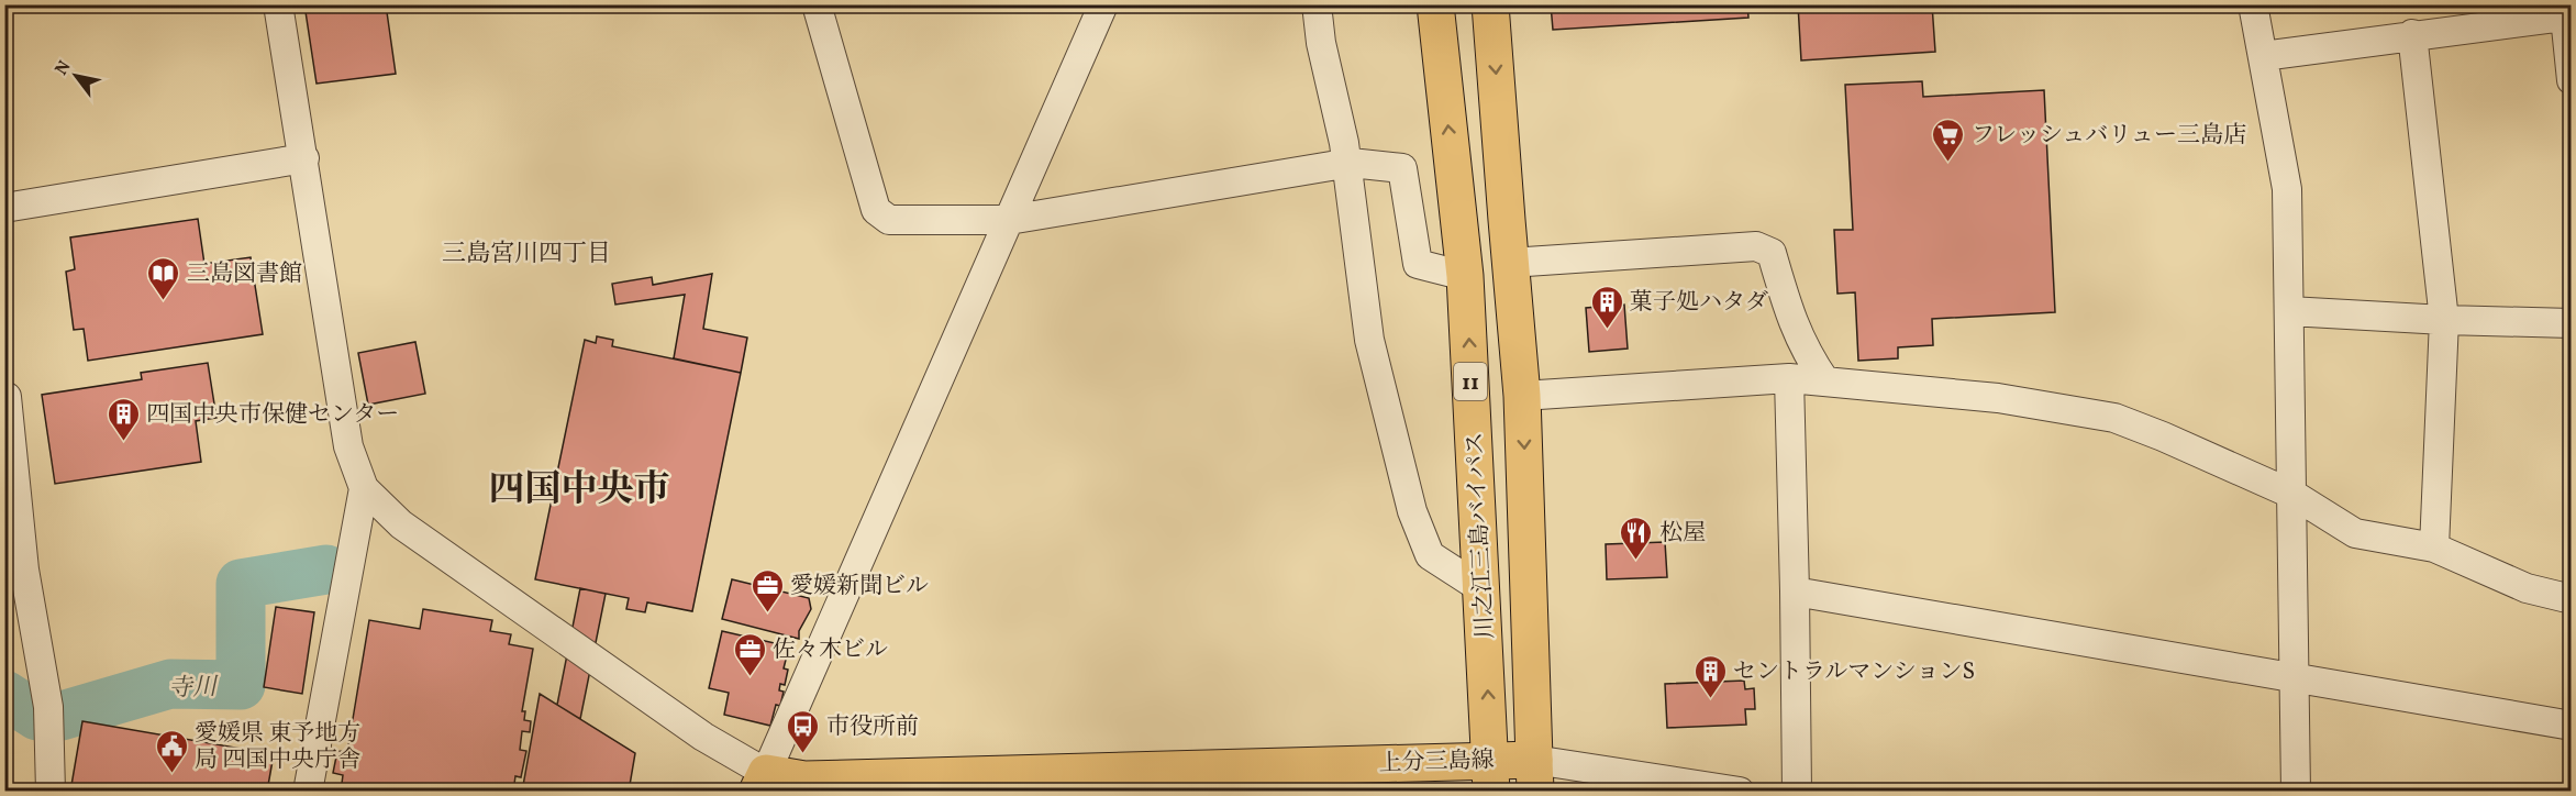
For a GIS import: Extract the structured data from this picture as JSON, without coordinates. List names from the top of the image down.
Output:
{
  "streets": {
    "main road": ["11", "川之江三島バイパス", "上分三島線"]
  },
  "crossings": [
    ["川之江三島バイパス", "上分三島線"]
  ],
  "districts": ["三島宮川四丁目", "四国中央市"],
  "water": ["寺川"],
  "places": {
    "supermarket": ["フレッシュバリュー三島店"],
    "library": ["三島図書館"],
    "building": ["菓子処ハタダ", "四国中央市保健センター", "セントラルマンションS"],
    "restaurant": ["松屋"],
    "office": ["愛媛新聞ビル", "佐々木ビル"],
    "bus stop": ["市役所前"],
    "public building": ["愛媛県 東予地方 局 四国中央庁舎"]
  },
  "north": "top left"
}
